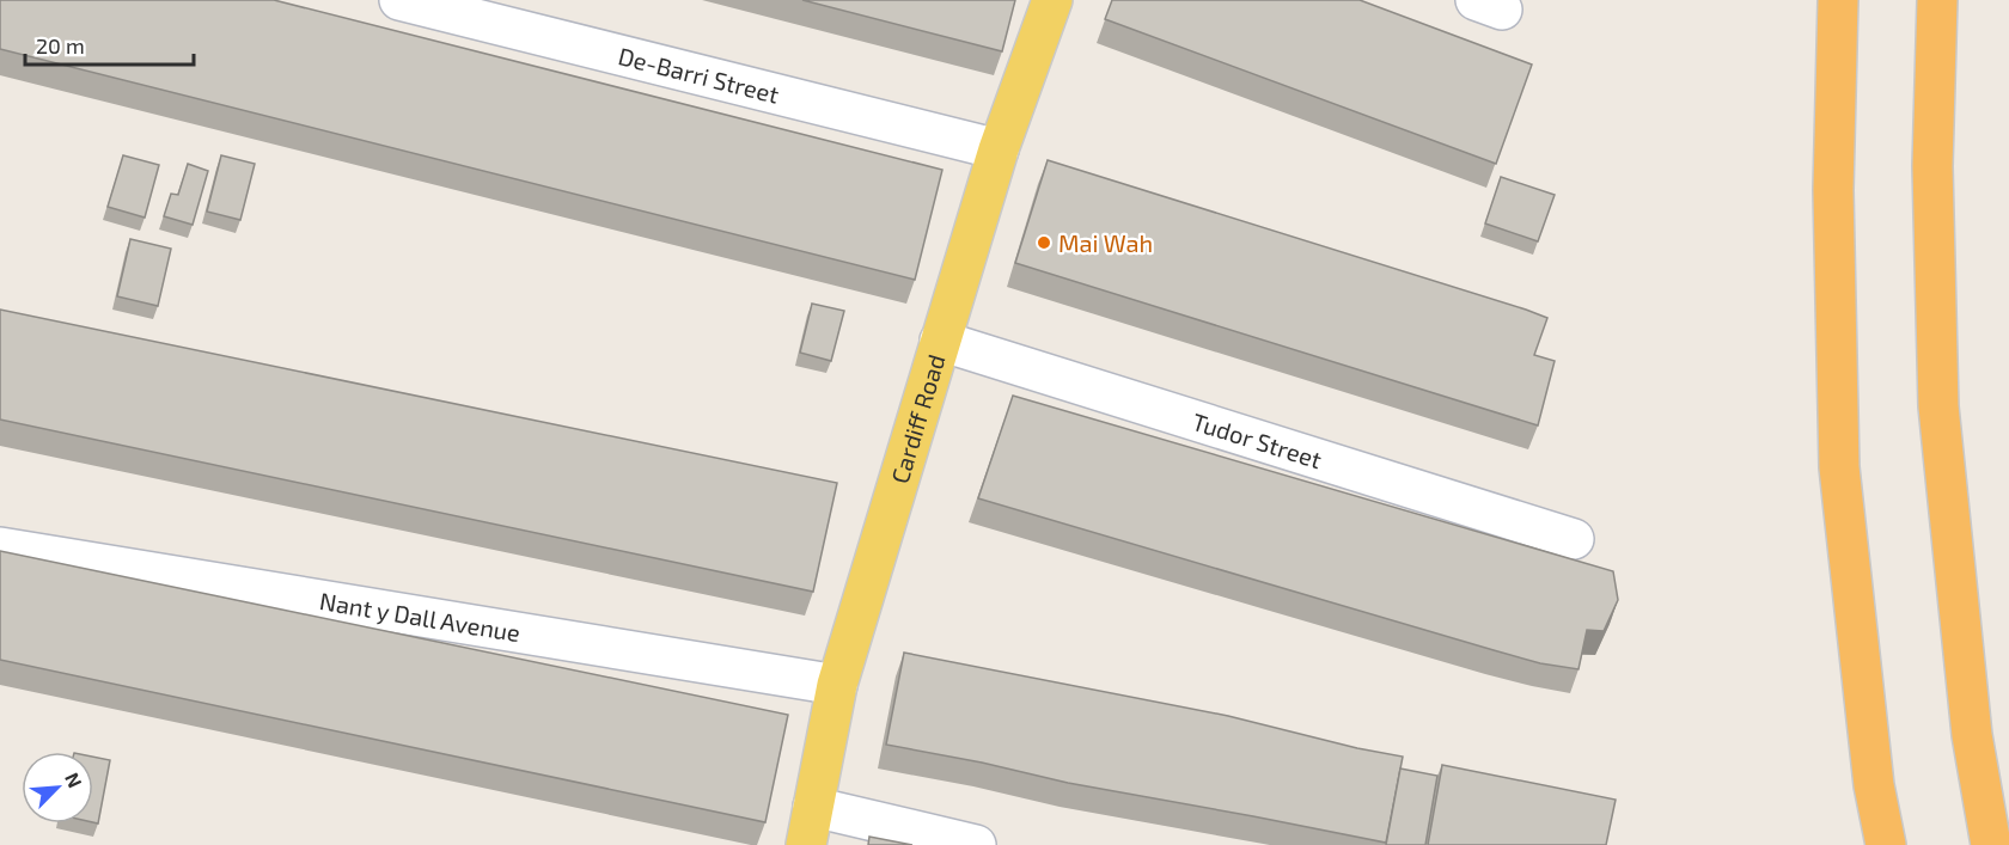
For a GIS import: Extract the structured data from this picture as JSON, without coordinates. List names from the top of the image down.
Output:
{
  "streets": {
    "main road": ["Cardiff Road"],
    "street": ["De-Barri Street", "Tudor Street", "Nant y Dall Avenue"]
  },
  "crossings": [
    ["De-Barri Street", "Cardiff Road"],
    ["Cardiff Road", "Tudor Street"],
    ["Cardiff Road", "Nant y Dall Avenue"]
  ],
  "places": ["Mai Wah"],
  "scale_bar": "20 m",
  "north": "top right"
}
